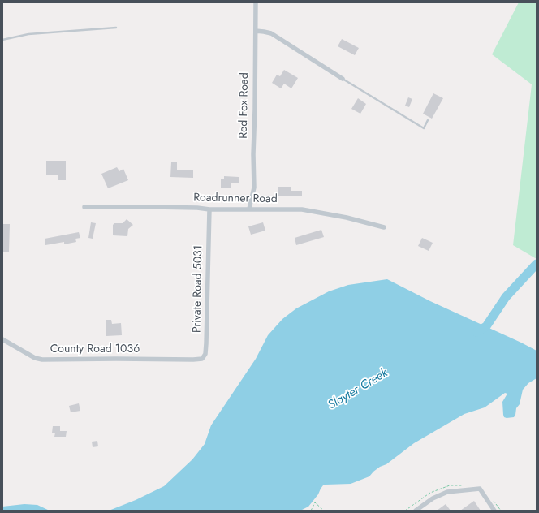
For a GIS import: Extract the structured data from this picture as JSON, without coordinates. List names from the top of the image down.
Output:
{
  "streets": {
    "street": [
      "Red Fox Road",
      "Roadrunner Road",
      "Private Road 5031",
      "County Road 1036"
    ]
  },
  "crossings": [
    ["Red Fox Road", "Roadrunner Road"],
    ["Roadrunner Road", "Private Road 5031"],
    ["Private Road 5031", "County Road 1036"]
  ],
  "water": ["Slayter Creek"]
}
